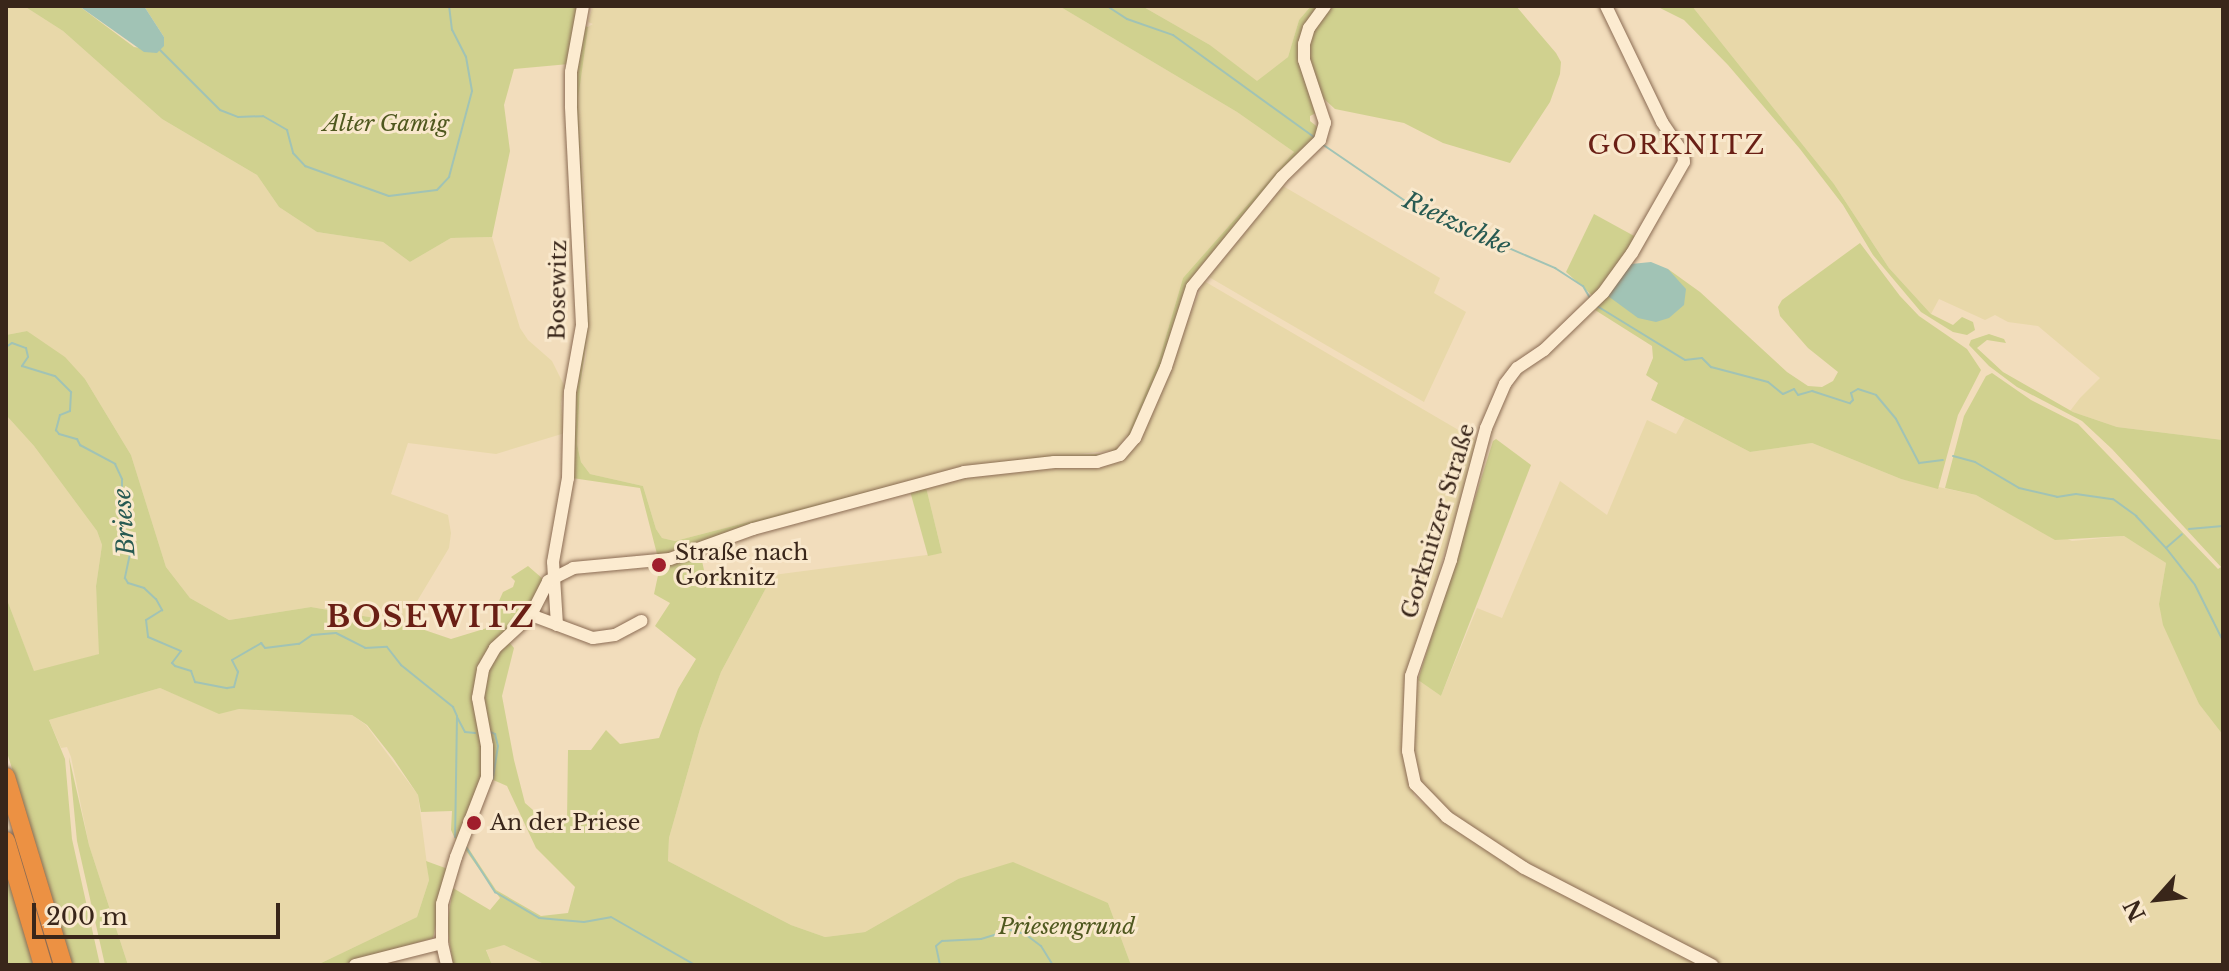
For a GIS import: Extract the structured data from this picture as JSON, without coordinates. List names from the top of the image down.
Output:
{
  "streets": {
    "street": ["Bosewitz", "Gorknitzer Straße"]
  },
  "districts": ["GORKNITZ", "BOSEWITZ"],
  "water": ["Rietzschke", "Briese"],
  "parks": ["Alter Gamig", "Priesengrund"],
  "places": ["Straße nach Gorknitz", "An der Priese"],
  "scale_bar": "200 m",
  "north": "bottom left"
}
